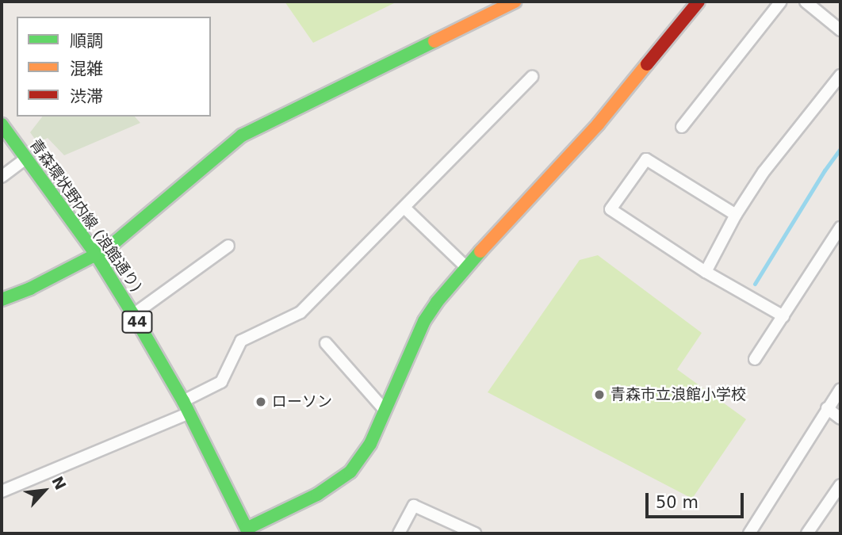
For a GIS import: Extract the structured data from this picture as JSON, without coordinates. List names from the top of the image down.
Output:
{
  "streets": {
    "street": ["青森環状野内線 (浪館通り)", "44"]
  },
  "places": ["青森市立浪館小学校", "ローソン"],
  "legend": ["順調", "混雑", "渋滞"],
  "scale_bar": "50 m",
  "north": "top right"
}
